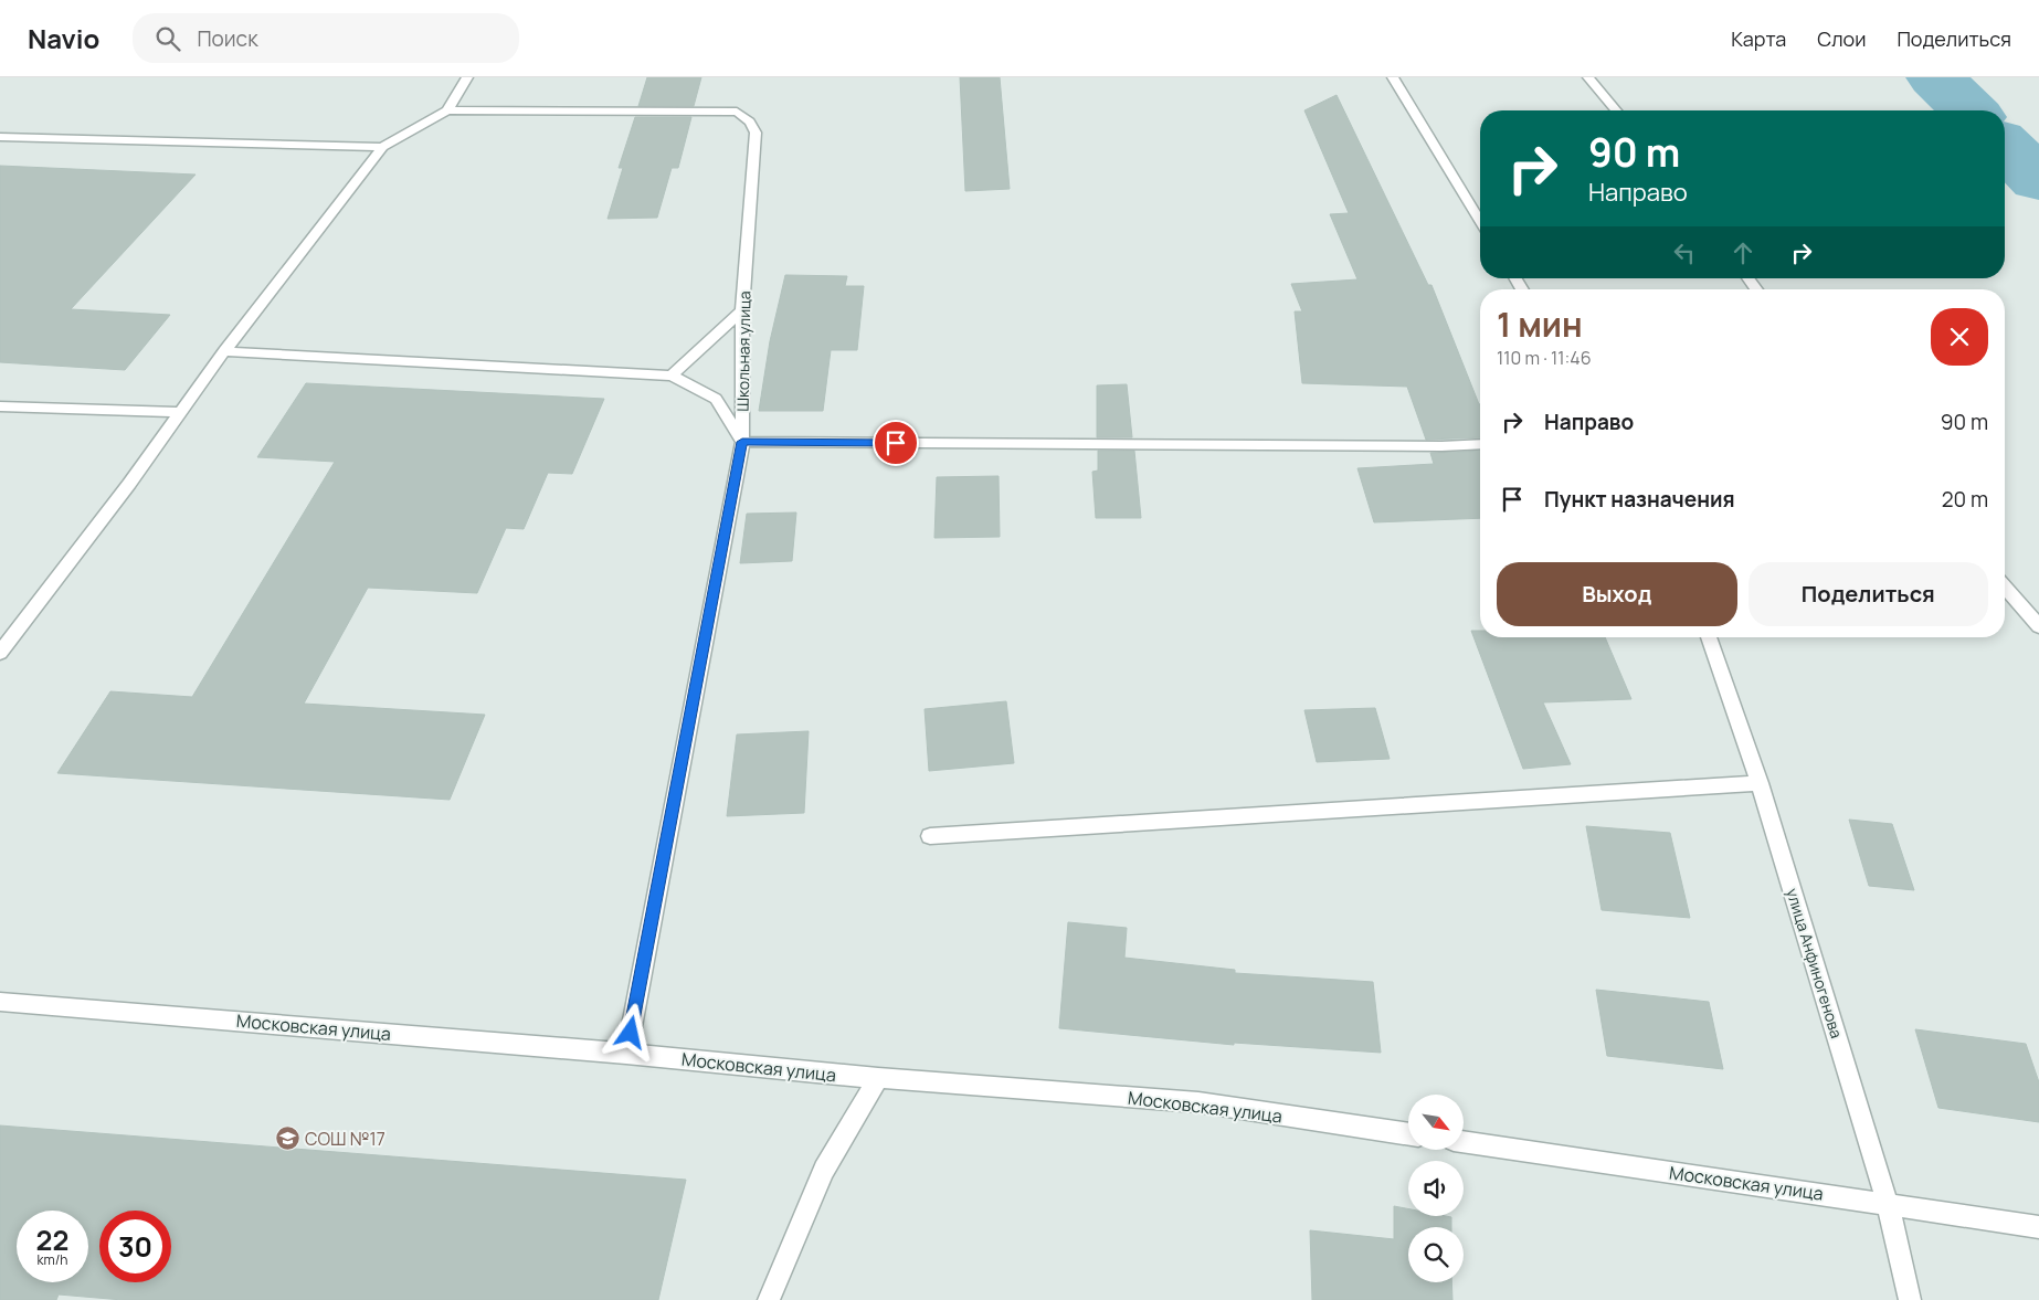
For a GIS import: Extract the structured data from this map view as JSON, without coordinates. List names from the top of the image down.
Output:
{
  "streets": {
    "street": ["Школьная улица", "улица Анфиногенова", "Московская улица"]
  },
  "crossings": [
    ["Школьная улица", "Московская улица"],
    ["улица Анфиногенова", "Московская улица"]
  ],
  "places": {
    "school or university": ["СОШ №17"]
  },
  "north": "bottom right",
  "page": {
    "header": "Navio",
    "search": "Поиск",
    "nav": ["Карта", "Слои", "Поделиться"],
    "turn": ["90 m", "Направо"],
    "heading": ["1 мин", "110 m · 11:46"],
    "list": [
      {
        "name": "Направо",
        "value": "90 m"
      },
      {
        "name": "Пункт назначения",
        "value": "20 m"
      }
    ],
    "buttons": ["Выход", "Поделиться"],
    "speed": "22 km/h",
    "limit": "30"
  }
}
